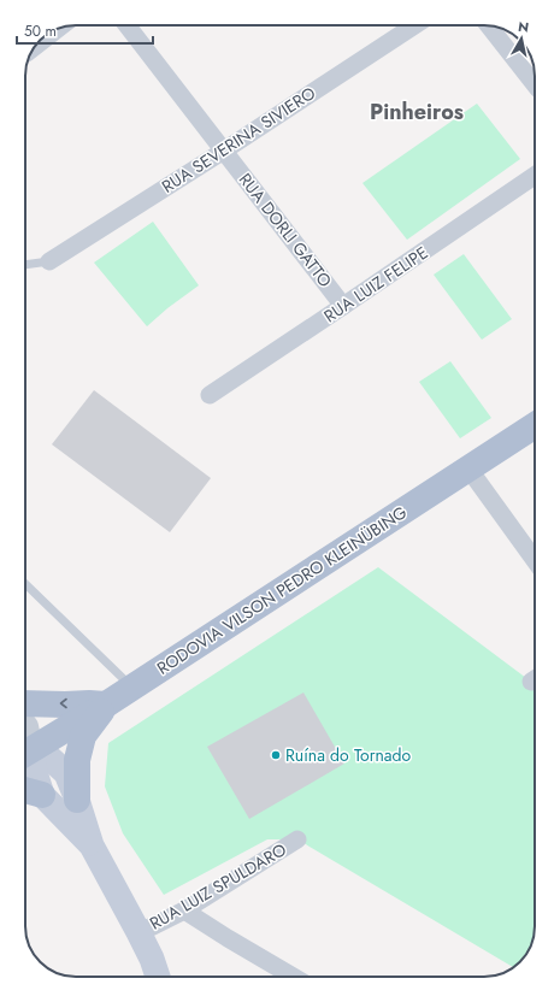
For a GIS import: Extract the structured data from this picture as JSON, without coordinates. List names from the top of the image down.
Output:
{
  "streets": {
    "main road": ["RODOVIA VILSON PEDRO KLEINÜBING"],
    "street": [
      "RUA SEVERINA SIVIERO",
      "RUA DORLI GATTO",
      "RUA LUIZ FELIPE",
      "RUA LUIZ SPULDARO"
    ]
  },
  "crossings": [
    ["RUA SEVERINA SIVIERO", "RUA DORLI GATTO"],
    ["RUA DORLI GATTO", "RUA LUIZ FELIPE"]
  ],
  "districts": ["Pinheiros"],
  "places": ["Ruína do Tornado"],
  "scale_bar": "50 m",
  "north": "top"
}
